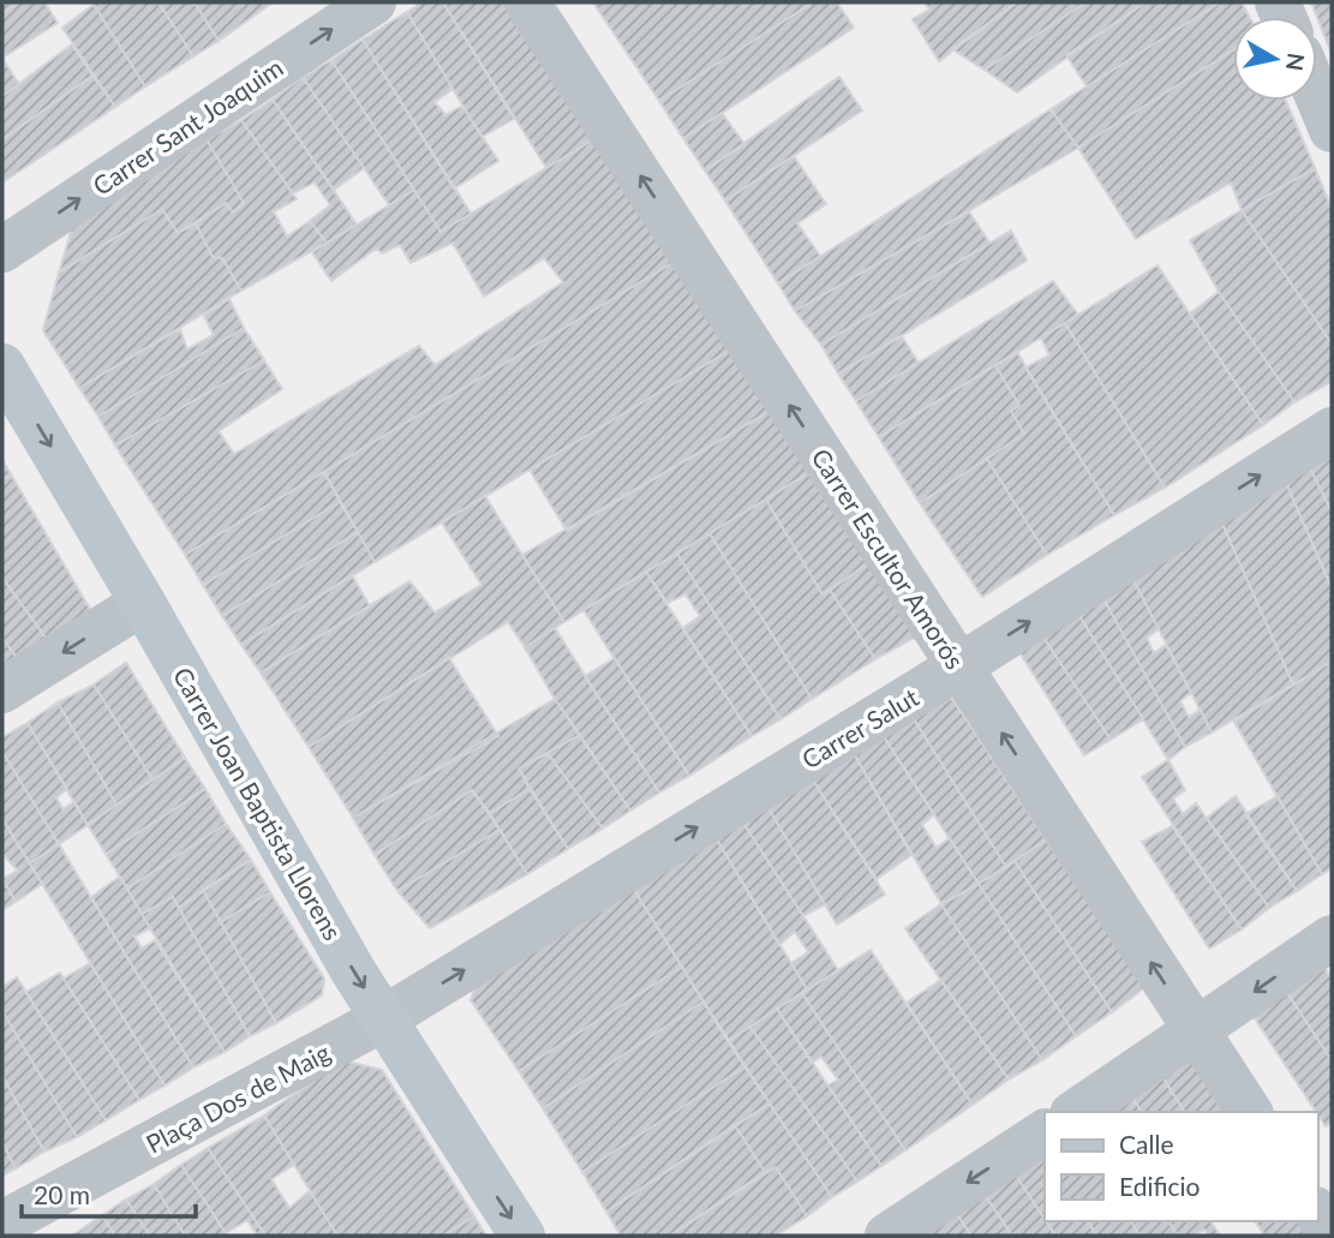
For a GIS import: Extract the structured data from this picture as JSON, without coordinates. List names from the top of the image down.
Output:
{
  "streets": {
    "street": [
      "Carrer Sant Joaquim",
      "Carrer Escultor Amorós",
      "Carrer Salut",
      "Carrer Joan Baptista Llorens",
      "Plaça Dos de Maig"
    ]
  },
  "crossings": [
    ["Carrer Escultor Amorós", "Carrer Salut"],
    ["Carrer Salut", "Carrer Joan Baptista Llorens"],
    ["Carrer Salut", "Plaça Dos de Maig"],
    ["Carrer Joan Baptista Llorens", "Plaça Dos de Maig"]
  ],
  "one_way": [
    "Carrer Sant Joaquim",
    "Carrer Escultor Amorós",
    "Carrer Salut",
    "Carrer Joan Baptista Llorens"
  ],
  "legend": ["Calle", "Edificio"],
  "scale_bar": "20 m",
  "north": "right"
}
